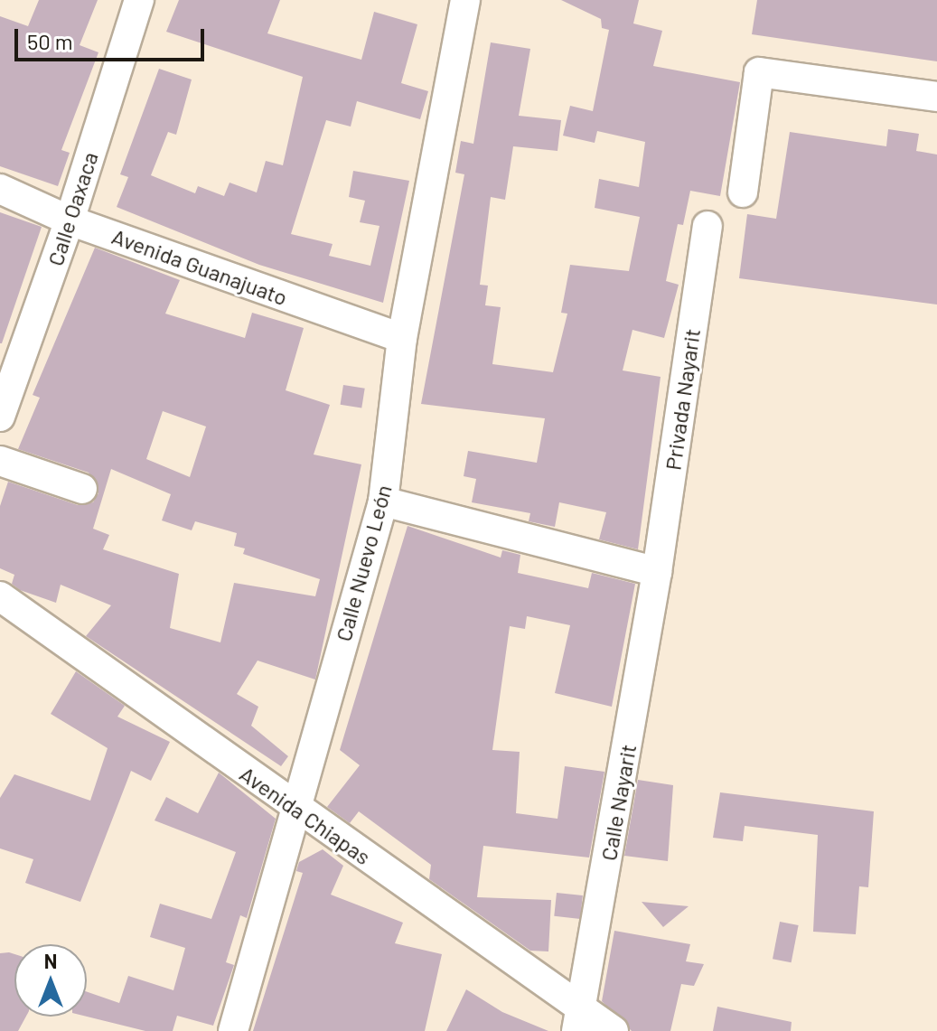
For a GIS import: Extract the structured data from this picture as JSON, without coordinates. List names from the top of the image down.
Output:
{
  "streets": {
    "street": [
      "Calle Oaxaca",
      "Avenida Guanajuato",
      "Privada Nayarit",
      "Calle Nuevo León",
      "Calle Nayarit",
      "Avenida Chiapas"
    ]
  },
  "crossings": [
    ["Calle Oaxaca", "Avenida Guanajuato"],
    ["Avenida Guanajuato", "Calle Nuevo León"],
    ["Privada Nayarit", "Calle Nayarit"],
    ["Calle Nuevo León", "Avenida Chiapas"],
    ["Calle Nayarit", "Avenida Chiapas"]
  ],
  "scale_bar": "50 m",
  "north": "top"
}
